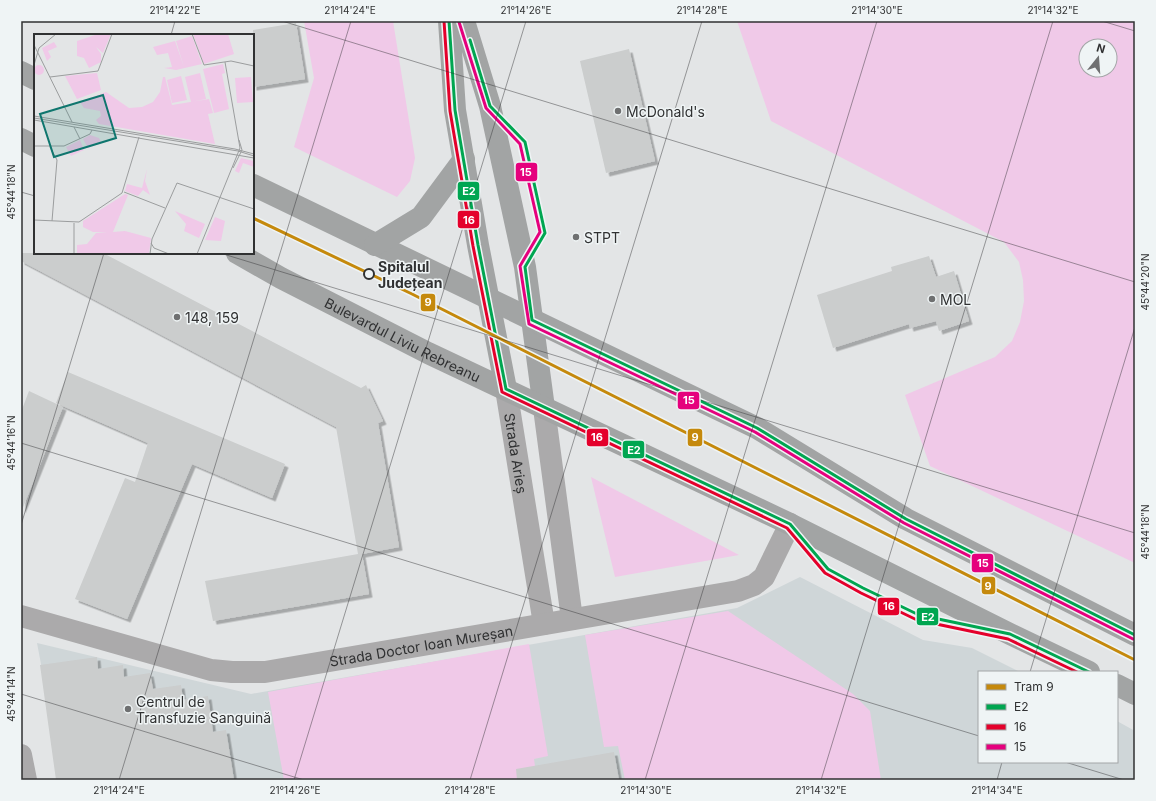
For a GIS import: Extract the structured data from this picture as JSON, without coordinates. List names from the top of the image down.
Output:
{
  "streets": {
    "main road": ["Bulevardul Liviu Rebreanu", "Strada Arieș"],
    "street": ["Strada Doctor Ioan Mureșan"]
  },
  "crossings": [
    ["Bulevardul Liviu Rebreanu", "Strada Arieș"],
    ["Bulevardul Liviu Rebreanu", "Strada Doctor Ioan Mureșan"],
    ["Strada Arieș", "Strada Doctor Ioan Mureșan"]
  ],
  "places": [
    "McDonald's",
    "STPT",
    "Spitalul Județean",
    "MOL",
    "148, 159",
    "Centrul de Transfuzie Sanguină"
  ],
  "lines": [
    "transit line E2",
    "transit line 16",
    "transit line 15",
    "tram line 9"
  ],
  "legend": [
    "Tram 9",
    "E2",
    "16",
    "15"
  ],
  "north": "top",
  "coordinates": [
    "21°14'22\"E",
    "21°14'24\"E",
    "21°14'26\"E",
    "21°14'28\"E",
    "21°14'30\"E",
    "21°14'32\"E",
    "45°44'18\"N",
    "45°44'20\"N",
    "45°44'16\"N",
    "45°44'14\"N",
    "21°14'34\"E"
  ]
}
